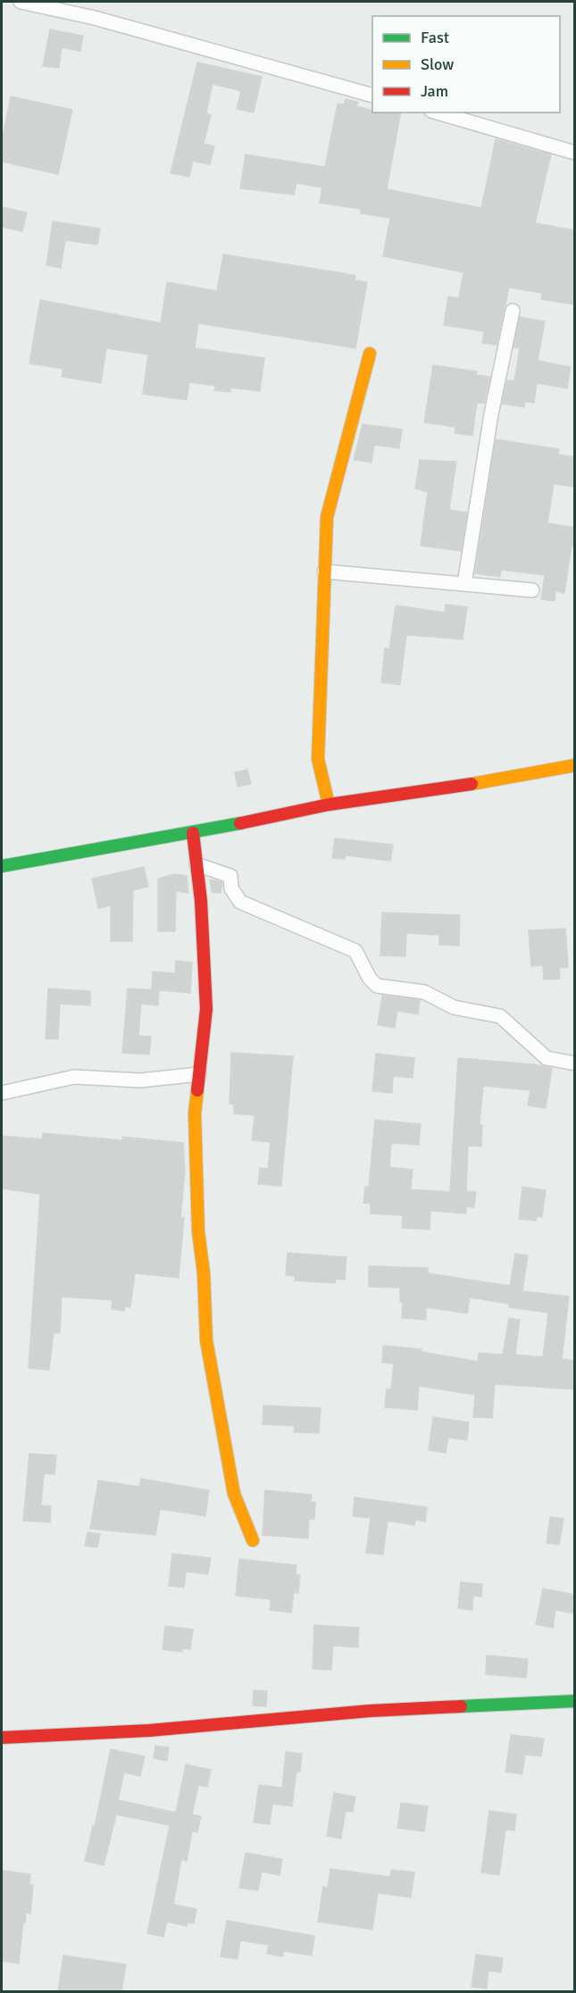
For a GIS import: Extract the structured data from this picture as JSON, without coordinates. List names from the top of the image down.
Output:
{
  "legend": ["Fast", "Slow", "Jam"]
}
